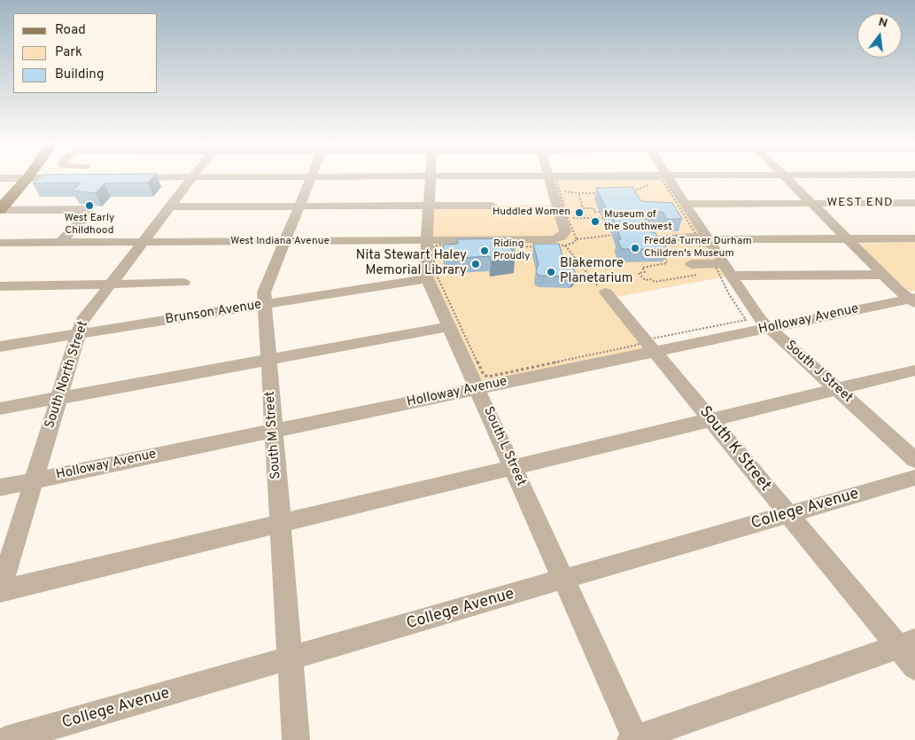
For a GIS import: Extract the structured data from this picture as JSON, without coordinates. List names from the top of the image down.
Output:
{
  "streets": {
    "street": [
      "West Indiana Avenue",
      "Brunson Avenue",
      "Holloway Avenue",
      "South J Street",
      "South North Street",
      "South M Street",
      "South L Street",
      "South K Street",
      "College Avenue"
    ]
  },
  "crossings": [
    ["West Indiana Avenue", "South North Street"],
    ["West Indiana Avenue", "South M Street"],
    ["West Indiana Avenue", "South L Street"],
    ["Brunson Avenue", "South North Street"],
    ["Brunson Avenue", "South M Street"],
    ["Brunson Avenue", "South L Street"],
    ["Holloway Avenue", "South J Street"],
    ["Holloway Avenue", "South North Street"],
    ["Holloway Avenue", "South M Street"],
    ["Holloway Avenue", "South L Street"],
    ["Holloway Avenue", "South K Street"],
    ["South M Street", "College Avenue"],
    ["South L Street", "College Avenue"],
    ["South K Street", "College Avenue"]
  ],
  "districts": ["WEST END"],
  "places": [
    "West Early Childhood",
    "Huddled Women",
    "Museum of the Southwest",
    "Fredda Turner Durham Children's Museum",
    "Riding Proudly",
    "Nita Stewart Haley Memorial Library",
    "Blakemore Planetarium"
  ],
  "legend": ["Road", "Park", "Building"],
  "north": "top"
}
